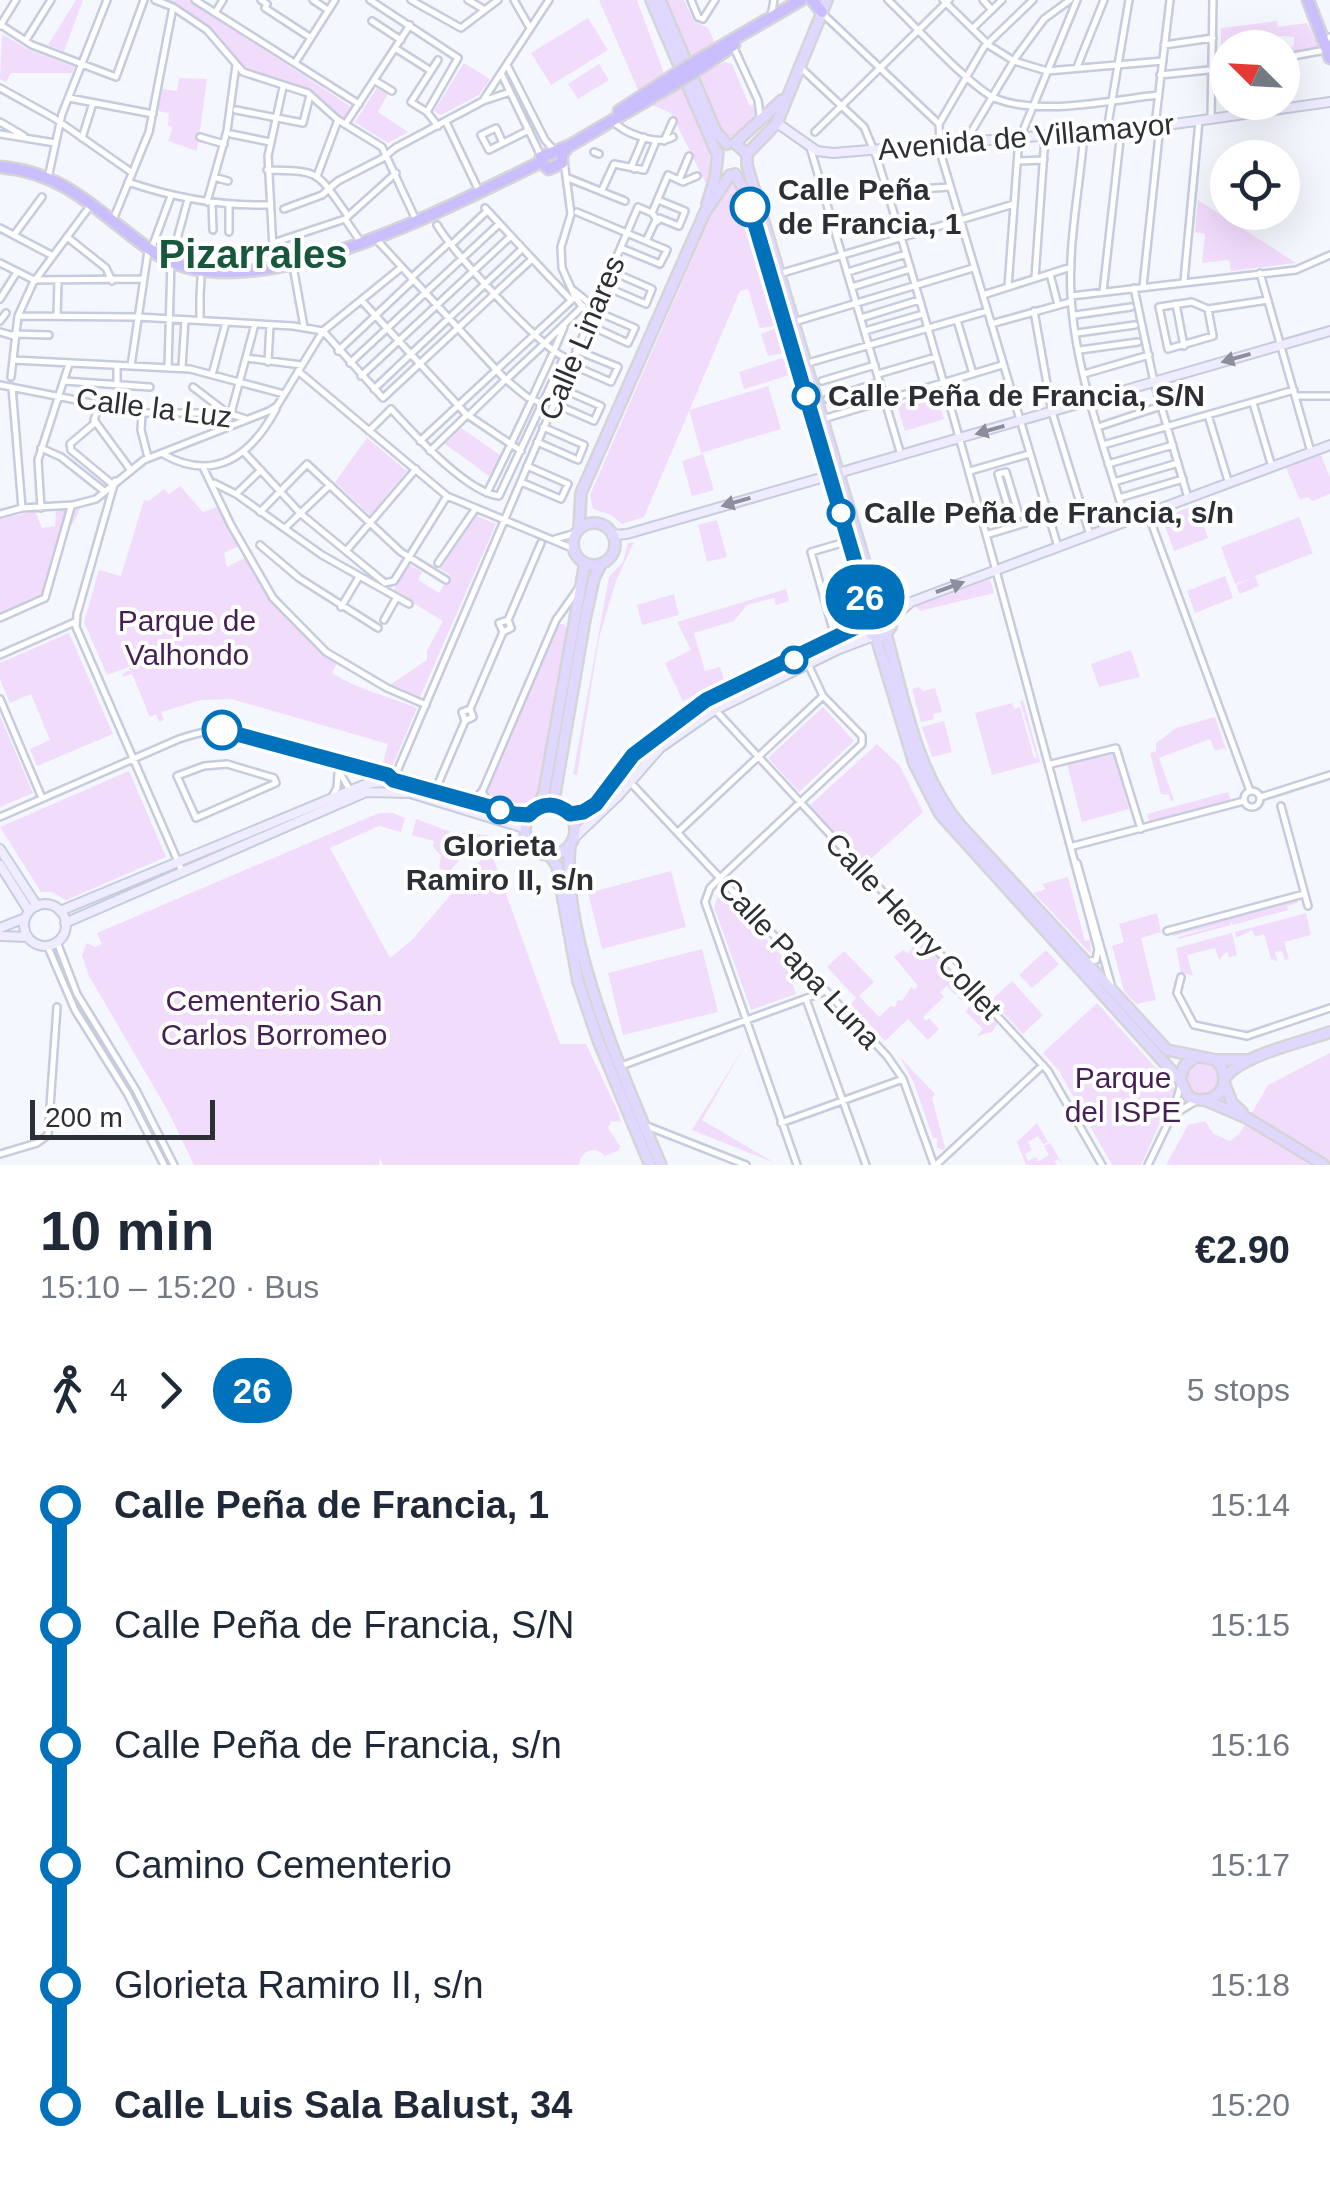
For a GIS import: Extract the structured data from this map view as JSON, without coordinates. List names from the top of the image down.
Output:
{
  "streets": {
    "main road": ["Avenida de Villamayor"],
    "street": [
      "Calle Linares",
      "Calle la Luz",
      "Calle Henry Collet",
      "Calle Papa Luna"
    ]
  },
  "districts": ["Pizarrales"],
  "parks": ["Parque de Valhondo", "Cementerio San Carlos Borromeo", "Parque del ISPE"],
  "places": [
    "Calle Peña de Francia, 1",
    "Calle Peña de Francia, S/N",
    "Calle Peña de Francia, s/n",
    "Glorieta Ramiro II, s/n"
  ],
  "lines": ["bus line 26"],
  "scale_bar": "200 m",
  "north": "top left",
  "page": {
    "on_map": "26",
    "scale": "200 m",
    "heading": ["10 min", "15:10 – 15:20 · Bus", "€2.90"],
    "legs": ["4", "26", "5 stops"],
    "list": [
      {
        "name": "Calle Peña de Francia, 1",
        "value": "15:14"
      },
      {
        "name": "Calle Peña de Francia, S/N",
        "value": "15:15"
      },
      {
        "name": "Calle Peña de Francia, s/n",
        "value": "15:16"
      },
      {
        "name": "Camino Cementerio",
        "value": "15:17"
      },
      {
        "name": "Glorieta Ramiro II, s/n",
        "value": "15:18"
      },
      {
        "name": "Calle Luis Sala Balust, 34",
        "value": "15:20"
      }
    ]
  }
}
